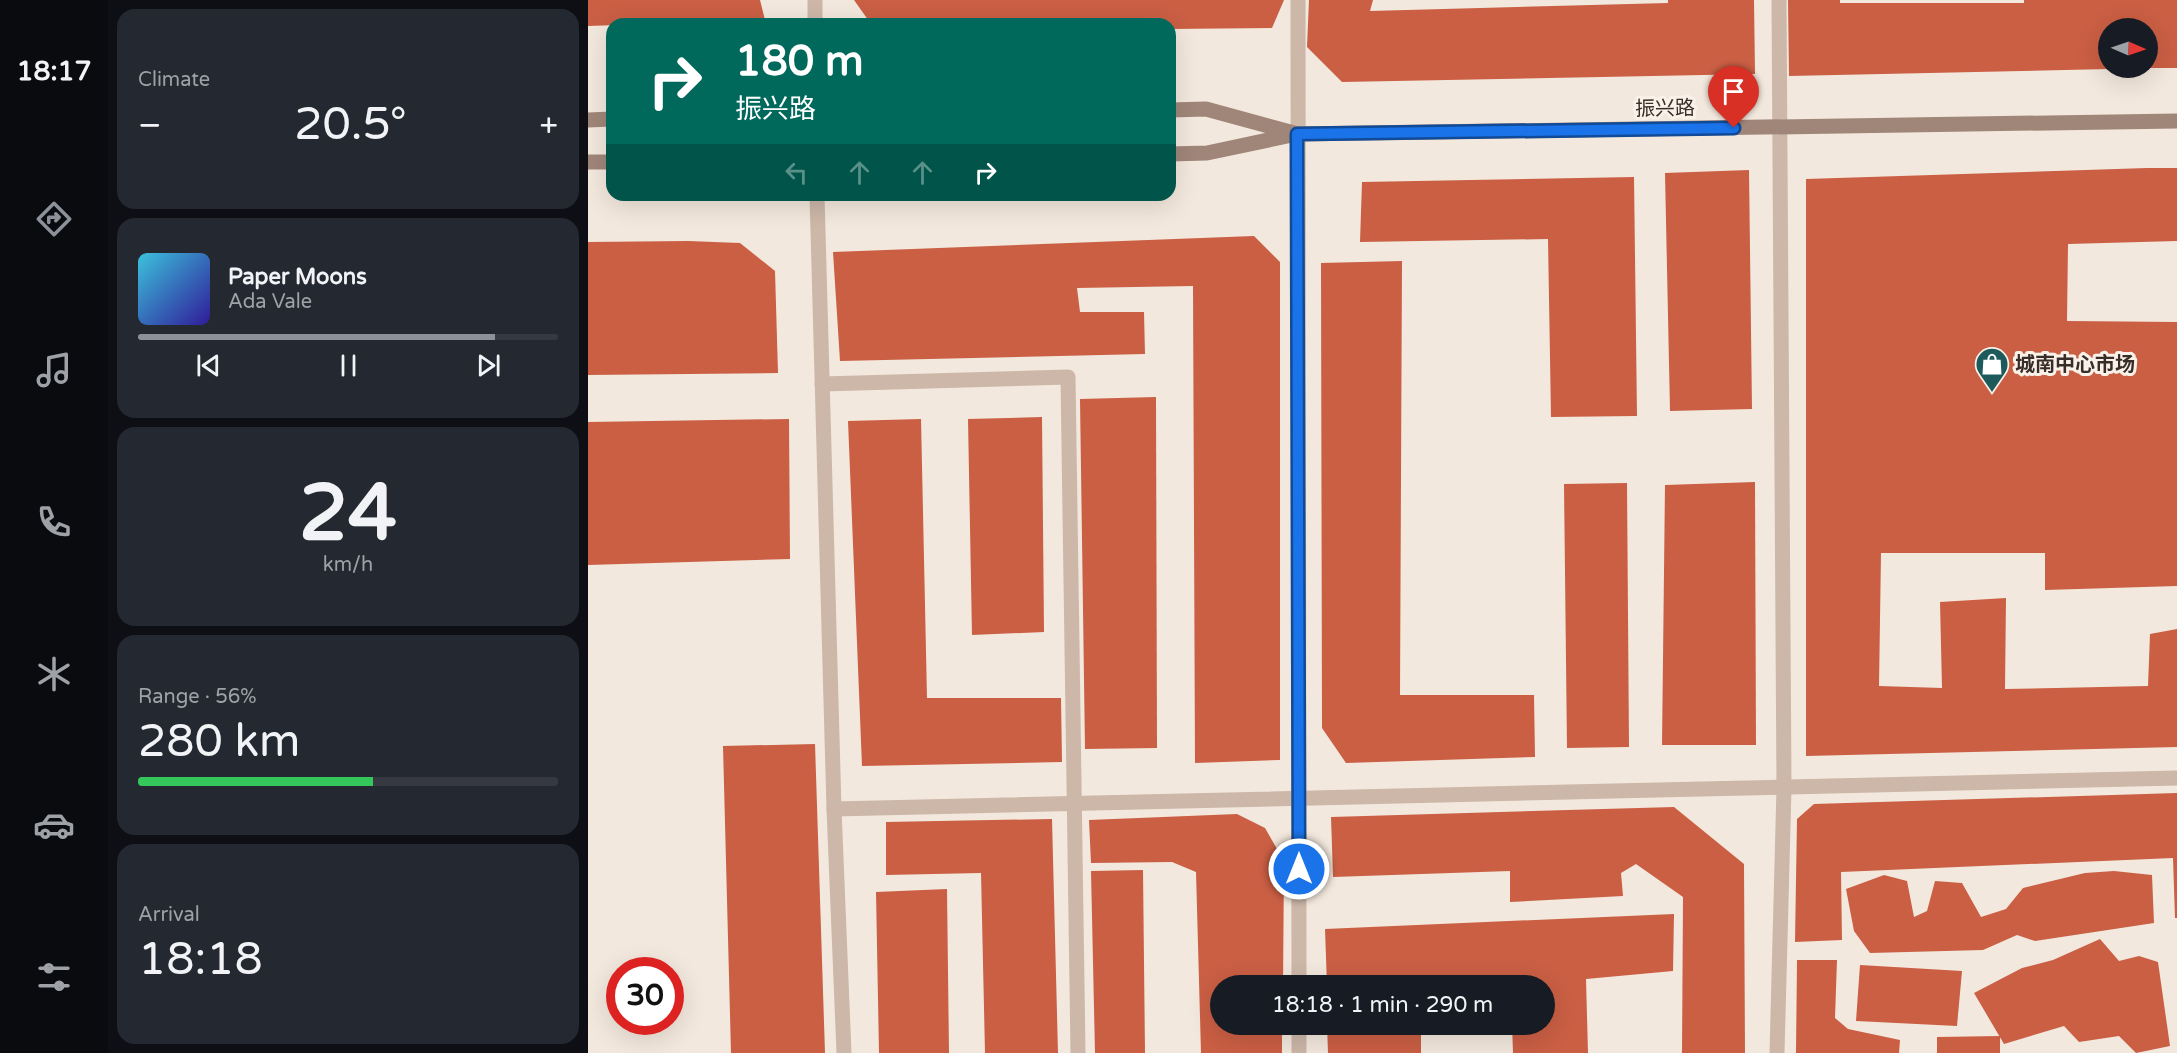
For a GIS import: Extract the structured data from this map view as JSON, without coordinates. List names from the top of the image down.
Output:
{
  "streets": {
    "main road": ["振兴路"]
  },
  "places": {
    "shop": ["城南中心市场"]
  },
  "north": "right",
  "page": {
    "tabs": "18:17",
    "tile": [
      "Climate",
      ["24", "km/h"],
      ["Range · 56%", "280 km"],
      ["Arrival", "18:18"]
    ],
    "turn": ["180 m", "振兴路"],
    "heat": ["−", "20.5°", "+"],
    "song": ["Paper Moons", "Ada Vale"],
    "limit": "30",
    "trip": "18:18 · 1 min · 290 m"
  }
}
